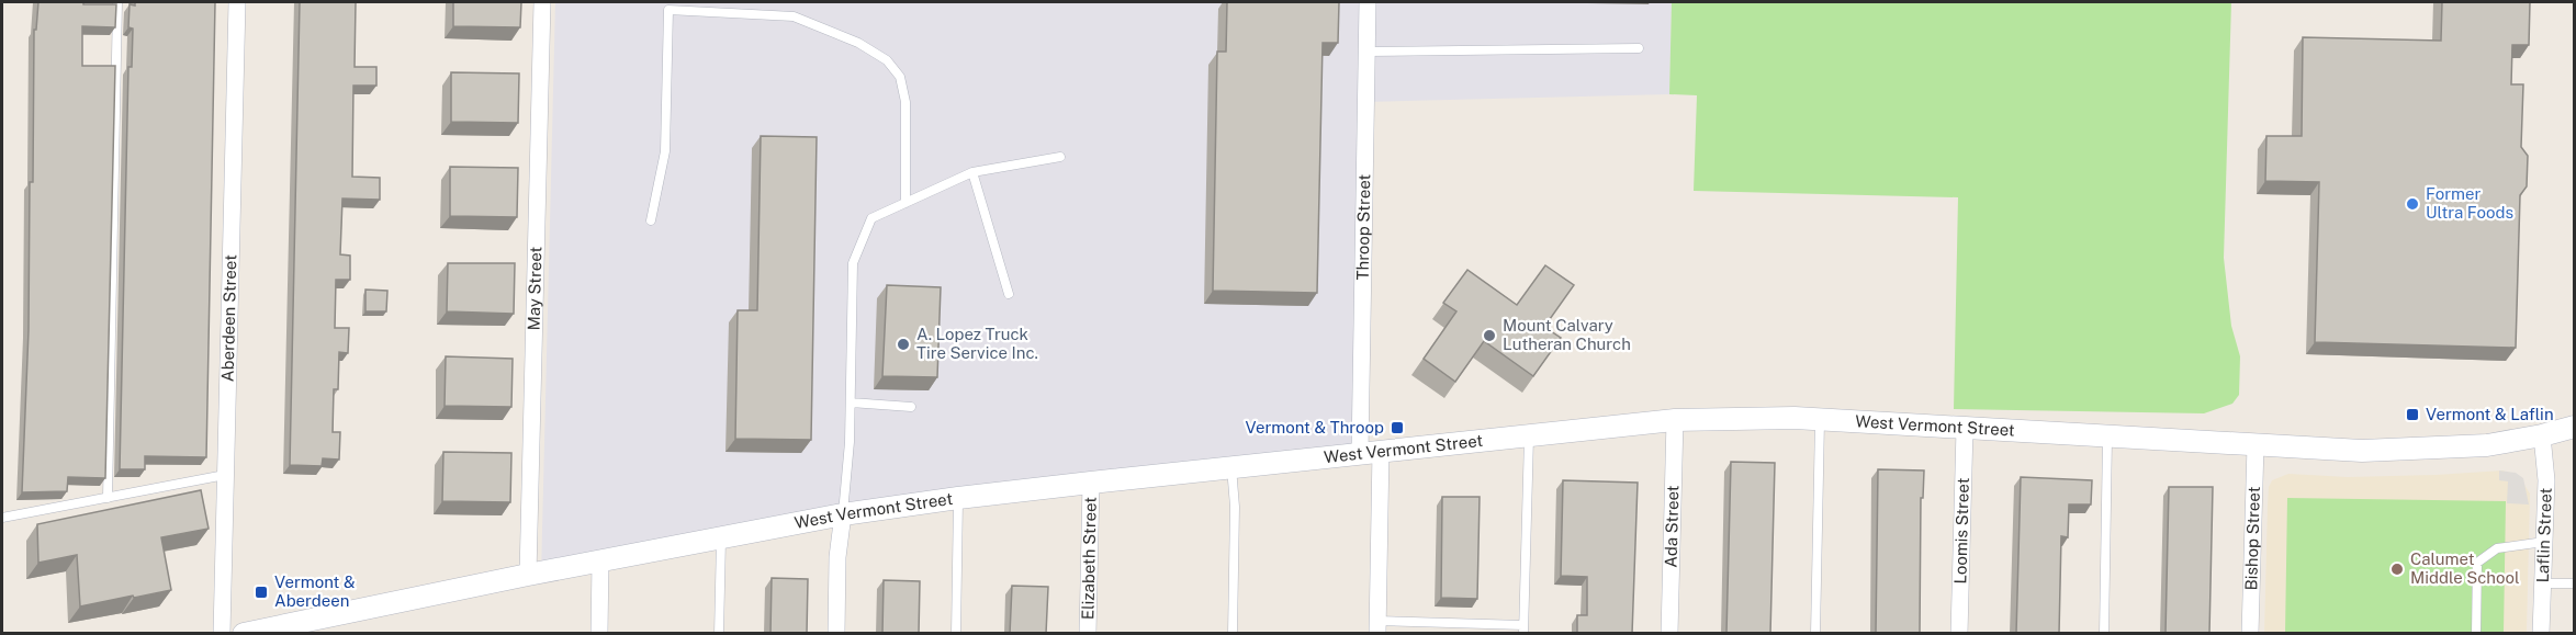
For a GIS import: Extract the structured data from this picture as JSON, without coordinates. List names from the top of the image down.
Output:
{
  "streets": {
    "street": [
      "Throop Street",
      "May Street",
      "Aberdeen Street",
      "West Vermont Street",
      "Ada Street",
      "Loomis Street",
      "Laflin Street",
      "Bishop Street",
      "Elizabeth Street"
    ]
  },
  "crossings": [
    ["Throop Street", "West Vermont Street"],
    ["May Street", "West Vermont Street"],
    ["West Vermont Street", "Ada Street"],
    ["West Vermont Street", "Loomis Street"],
    ["West Vermont Street", "Laflin Street"],
    ["West Vermont Street", "Bishop Street"],
    ["West Vermont Street", "Elizabeth Street"]
  ],
  "places": {
    "other": [
      "Former Ultra Foods",
      "Mount Calvary Lutheran Church",
      "A. Lopez Truck Tire Service Inc.",
      "Calumet Middle School"
    ],
    "transit": ["Vermont & Laflin", "Vermont & Throop", "Vermont & Aberdeen"]
  }
}
